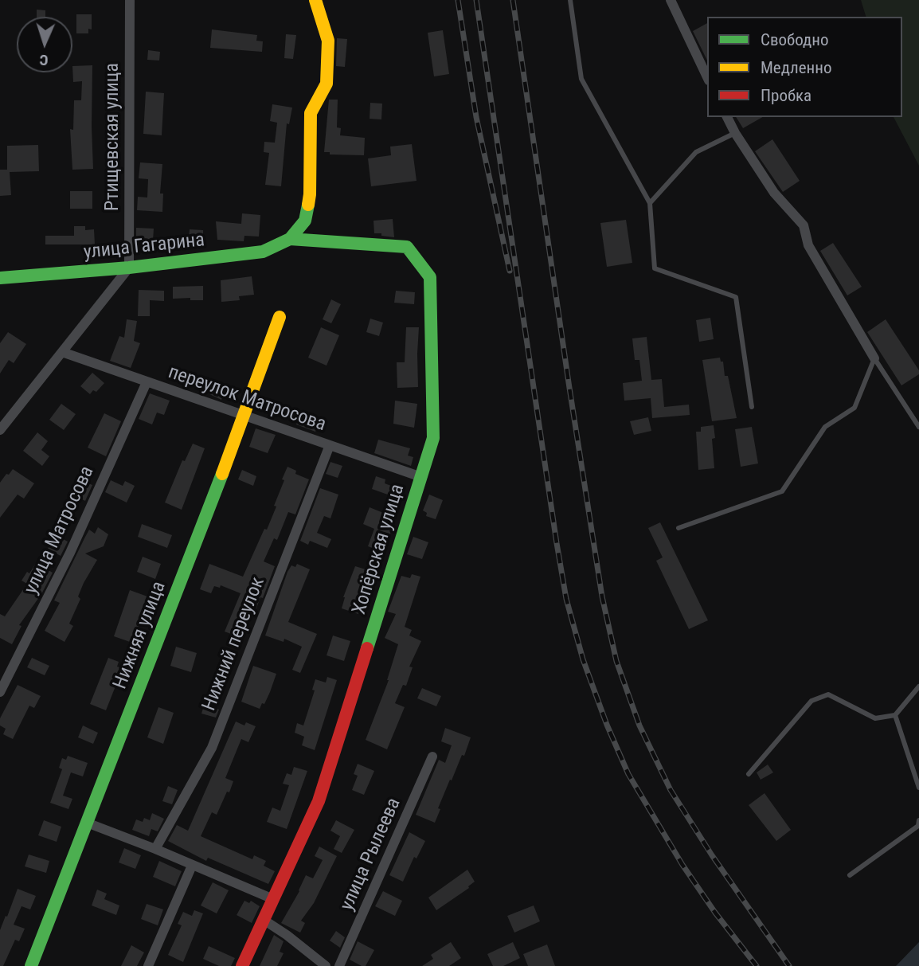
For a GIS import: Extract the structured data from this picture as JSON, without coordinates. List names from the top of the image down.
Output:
{
  "streets": {
    "street": [
      "Ртищевская улица",
      "улица Гагарина",
      "переулок Матросова",
      "улица Матросова",
      "Хопёрская улица",
      "Нижняя улица",
      "Нижний переулок",
      "улица Рылеева"
    ]
  },
  "crossings": [
    ["Ртищевская улица", "улица Гагарина"],
    ["улица Гагарина", "Хопёрская улица"],
    ["переулок Матросова", "улица Матросова"],
    ["переулок Матросова", "Хопёрская улица"],
    ["переулок Матросова", "Нижняя улица"],
    ["переулок Матросова", "Нижний переулок"]
  ],
  "legend": ["Свободно", "Медленно", "Пробка"],
  "north": "bottom"
}
